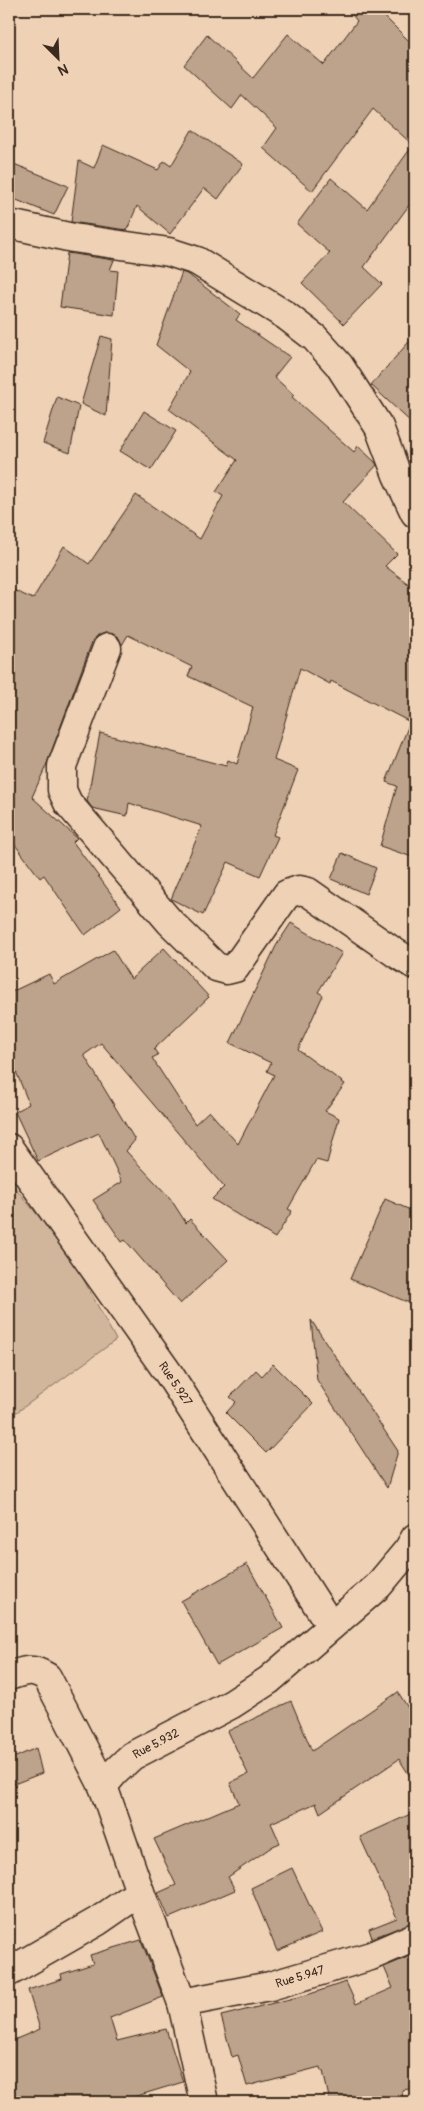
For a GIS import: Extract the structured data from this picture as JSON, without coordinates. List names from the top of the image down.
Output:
{
  "streets": {
    "street": ["Rue 5.927", "Rue 5.932", "Rue 5.947"]
  },
  "crossings": [
    ["Rue 5.927", "Rue 5.932"]
  ],
  "north": "bottom right"
}
